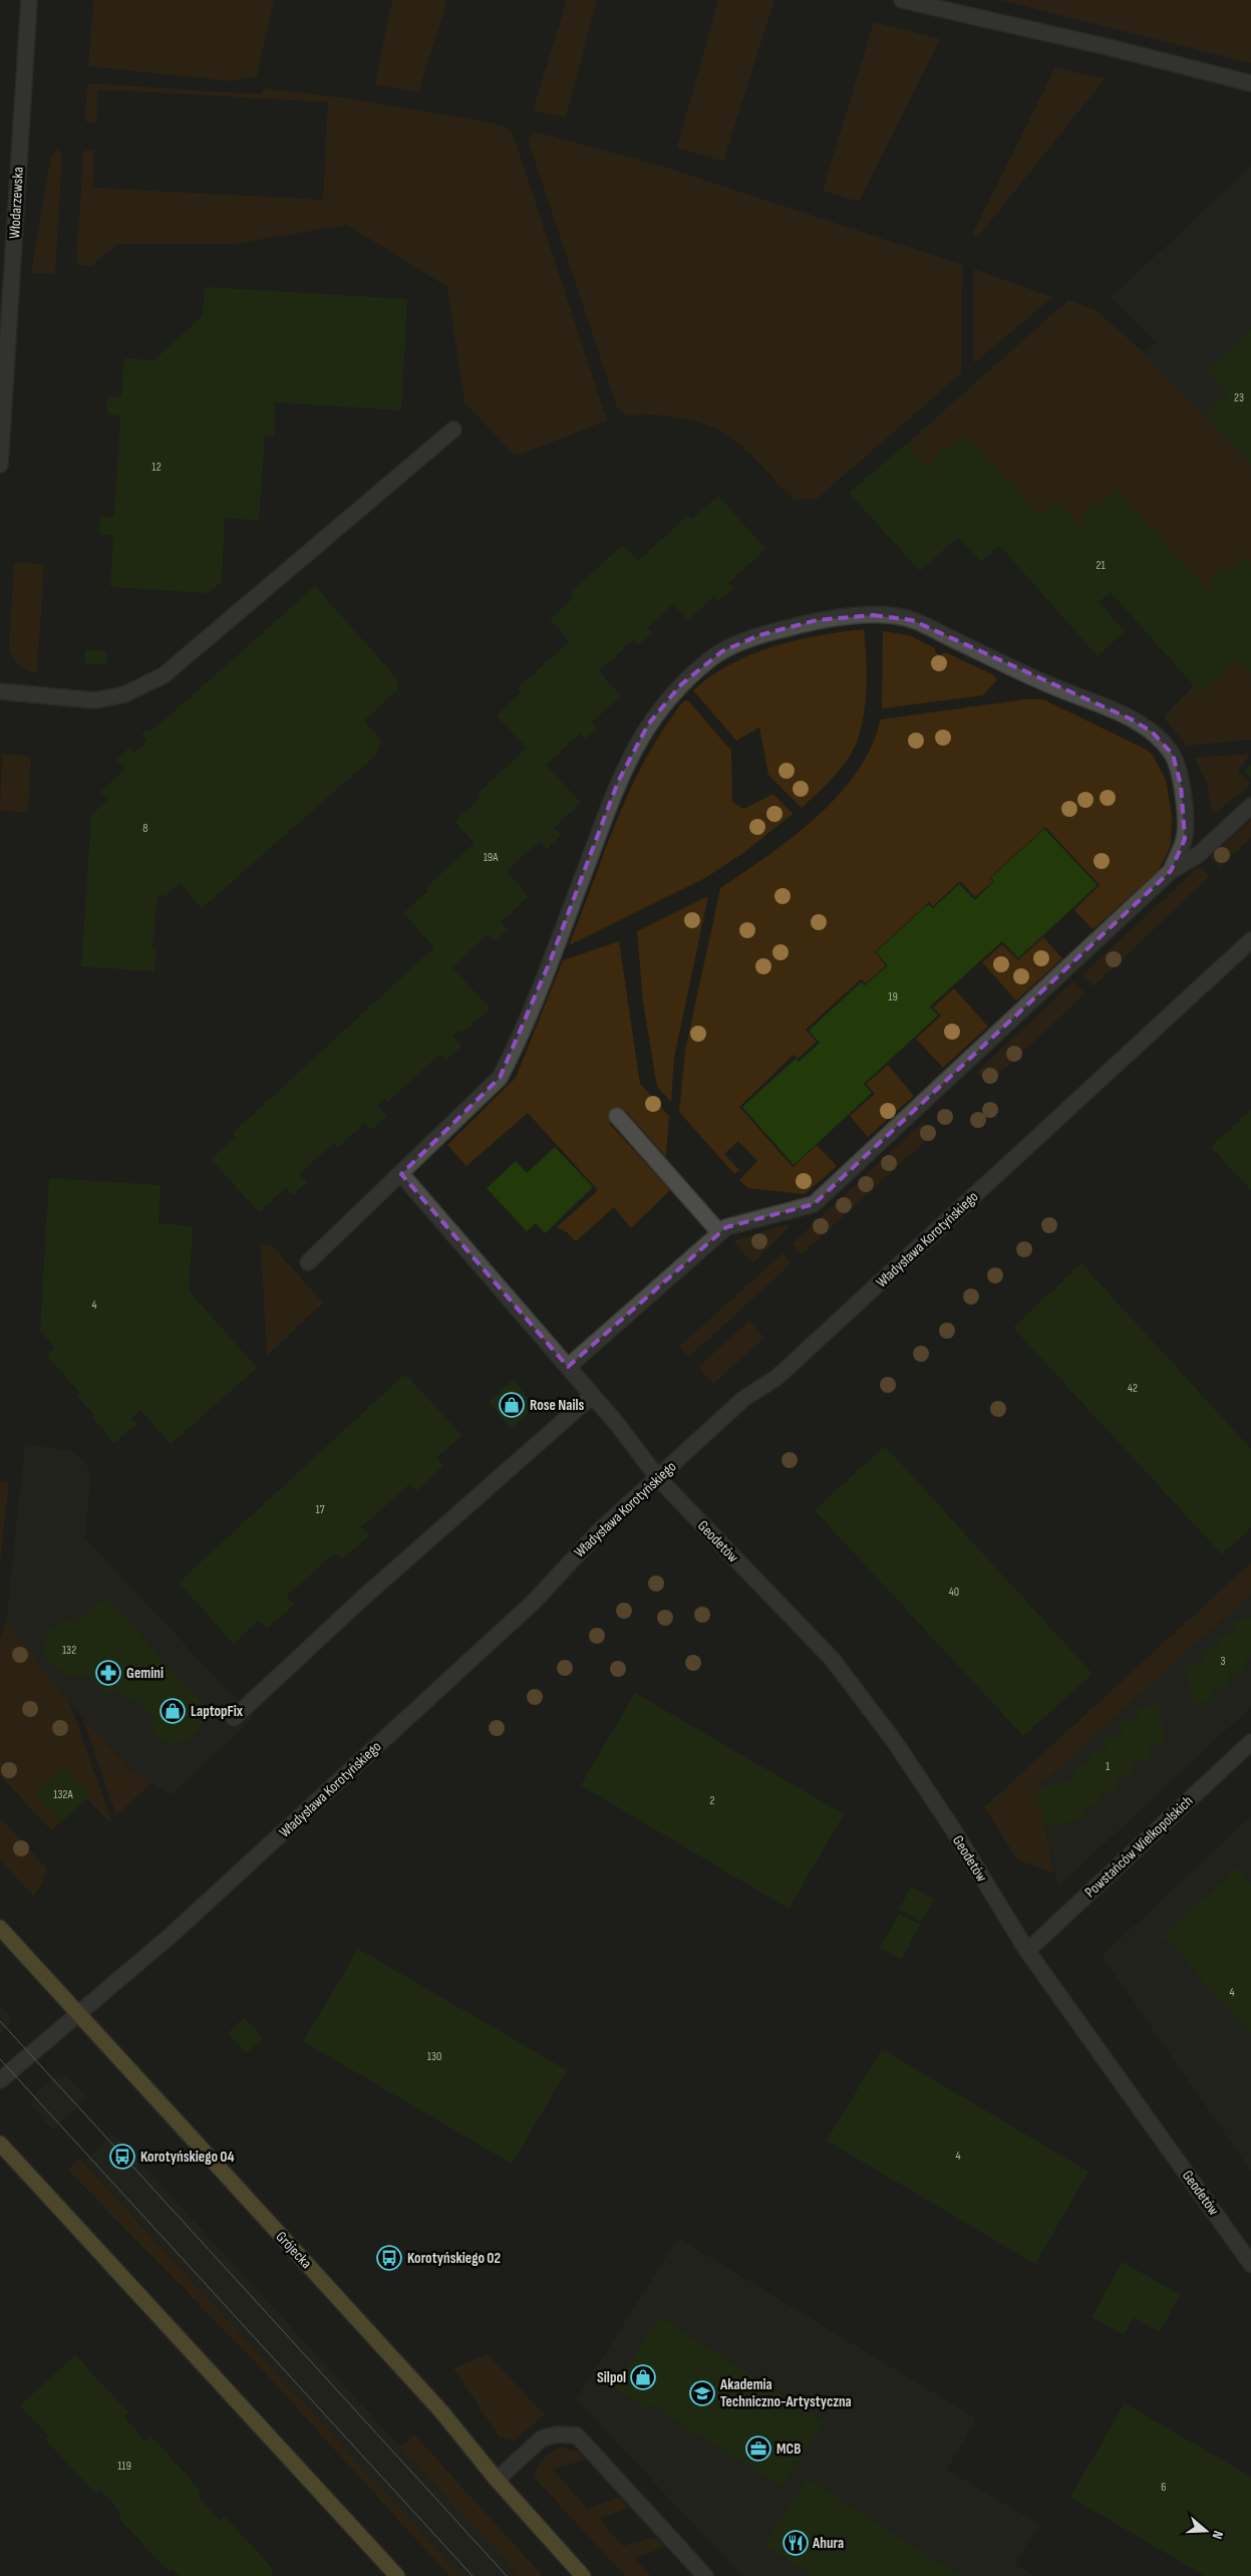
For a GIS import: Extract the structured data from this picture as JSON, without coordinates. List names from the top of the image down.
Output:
{
  "streets": {
    "main road": ["Grójecka"],
    "street": [
      "Włodarzewska",
      "Władysława Korotyńskiego",
      "Geodetów",
      "Powstańców Wielkopolskich"
    ]
  },
  "crossings": [
    ["Władysława Korotyńskiego", "Geodetów"],
    ["Władysława Korotyńskiego", "Grójecka"],
    ["Geodetów", "Powstańców Wielkopolskich"]
  ],
  "places": {
    "shop": ["Rose Nails", "LaptopFix", "Silpol"],
    "pharmacy": ["Gemini"],
    "bus stop": ["Korotyńskiego 04", "Korotyńskiego 02"],
    "school or university": ["Akademia Techniczno-Artystyczna"],
    "office": ["MCB"],
    "restaurant": ["Ahura"]
  },
  "house_numbers": [
    "23",
    "12",
    "21",
    "8",
    "19A",
    "19",
    "4",
    "42",
    "17",
    "40",
    "132",
    "3",
    "1",
    "132A",
    "2",
    "4",
    "130",
    "4",
    "119",
    "6"
  ],
  "north": "right"
}
